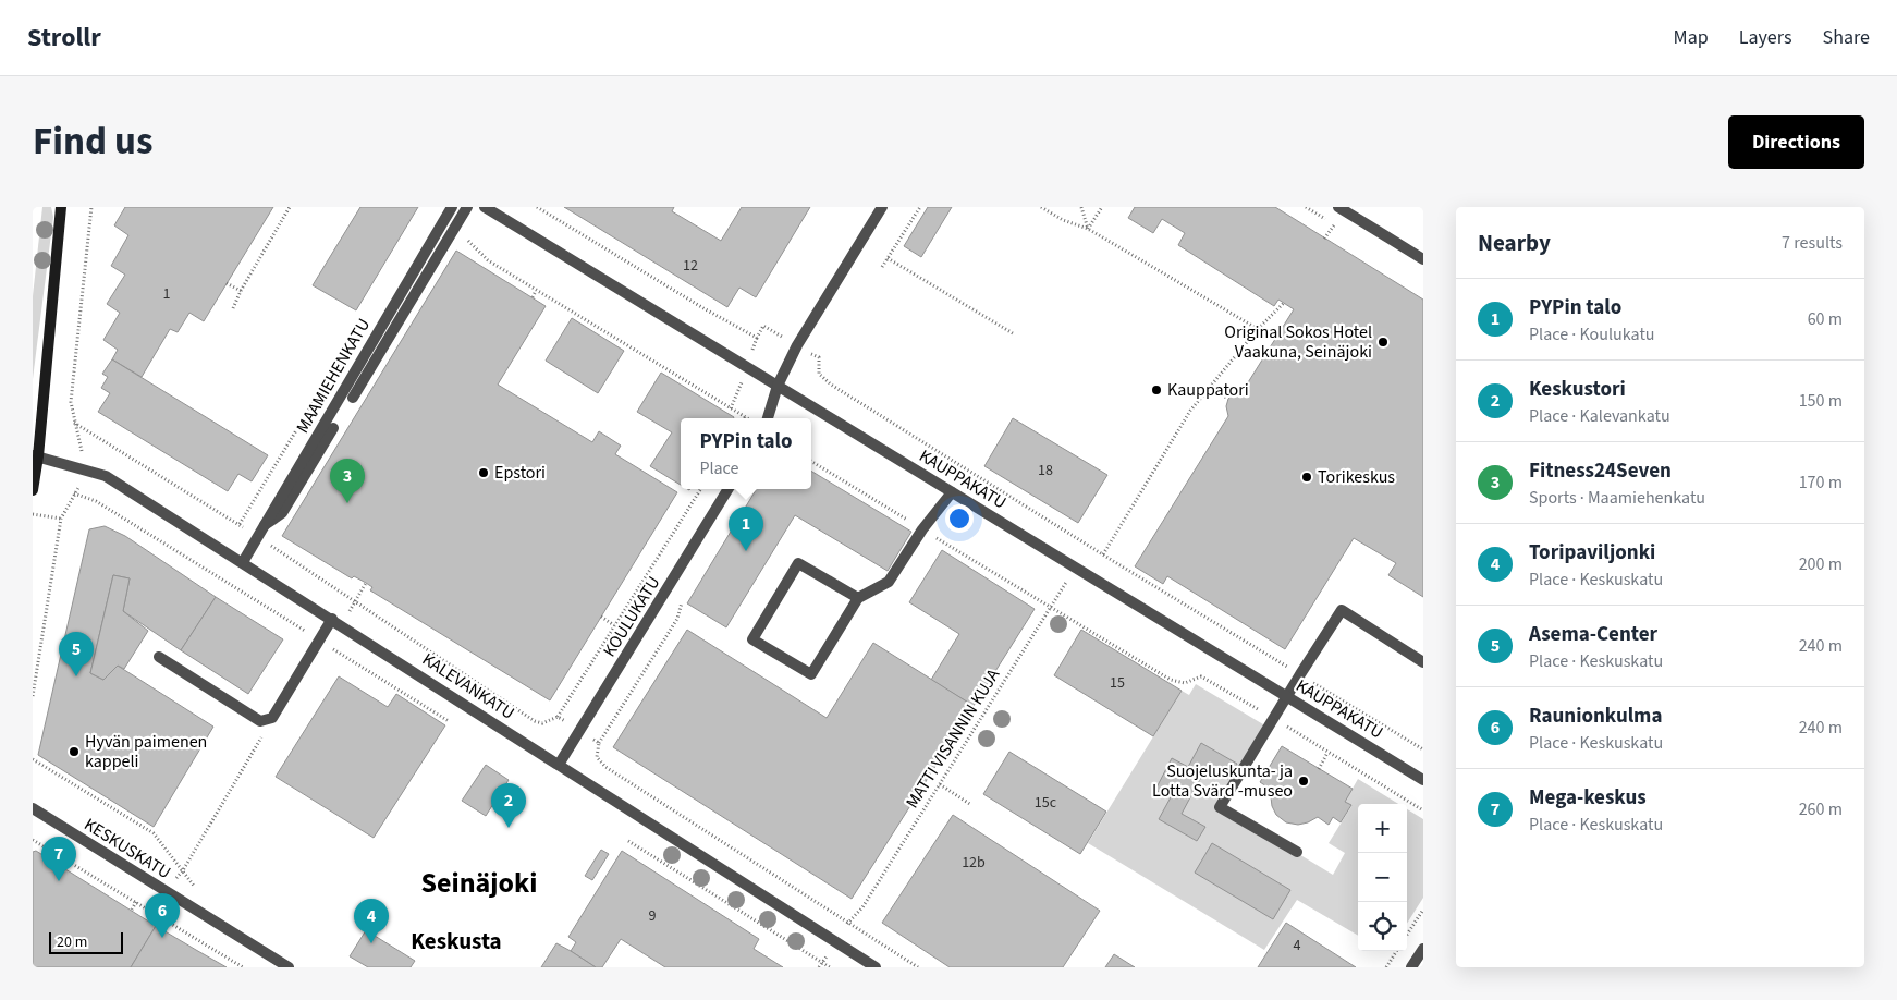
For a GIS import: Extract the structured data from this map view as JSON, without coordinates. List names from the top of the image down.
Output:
{
  "streets": {
    "street": [
      "MAAMIEHENKATU",
      "KAUPPAKATU",
      "KOULUKATU",
      "KALEVANKATU",
      "KESKUSKATU"
    ],
    "path": ["MATTI VISANNIN KUJA"]
  },
  "crossings": [
    ["MAAMIEHENKATU", "KALEVANKATU"],
    ["KAUPPAKATU", "MATTI VISANNIN KUJA"],
    ["KOULUKATU", "KALEVANKATU"],
    ["KALEVANKATU", "MATTI VISANNIN KUJA"]
  ],
  "districts": ["Seinäjoki", "Keskusta"],
  "places": [
    "Original Sokos Hotel Vaakuna, Seinäjoki",
    "Kauppatori",
    "Epstori",
    "Torikeskus",
    "Hyvän paimenen kappeli",
    "Suojeluskunta- ja Lotta Svärd -museo"
  ],
  "house_numbers": [
    "12",
    "1",
    "18",
    "15",
    "15c",
    "12b",
    "9",
    "4"
  ],
  "scale_bar": "20 m",
  "page": {
    "header": "Strollr",
    "nav": ["Map", "Layers", "Share"],
    "title": "Find us",
    "buttons": "Directions",
    "heading": ["Nearby", "7 results"],
    "list": [
      {
        "mark": "1",
        "name": "PYPin talo",
        "note": "Place · Koulukatu",
        "value": "60 m"
      },
      {
        "mark": "2",
        "name": "Keskustori",
        "note": "Place · Kalevankatu",
        "value": "150 m"
      },
      {
        "mark": "3",
        "name": "Fitness24Seven",
        "note": "Sports · Maamiehenkatu",
        "value": "170 m"
      },
      {
        "mark": "4",
        "name": "Toripaviljonki",
        "note": "Place · Keskuskatu",
        "value": "200 m"
      },
      {
        "mark": "5",
        "name": "Asema-Center",
        "note": "Place · Keskuskatu",
        "value": "240 m"
      },
      {
        "mark": "6",
        "name": "Raunionkulma",
        "note": "Place · Keskuskatu",
        "value": "240 m"
      },
      {
        "mark": "7",
        "name": "Mega-keskus",
        "note": "Place · Keskuskatu",
        "value": "260 m"
      }
    ],
    "popup": ["PYPin talo", "Place"],
    "pins": [
      "3",
      "1",
      "5",
      "2",
      "7",
      "6",
      "4"
    ],
    "map_buttons": ["+", "−"],
    "scale": "20 m"
  }
}
